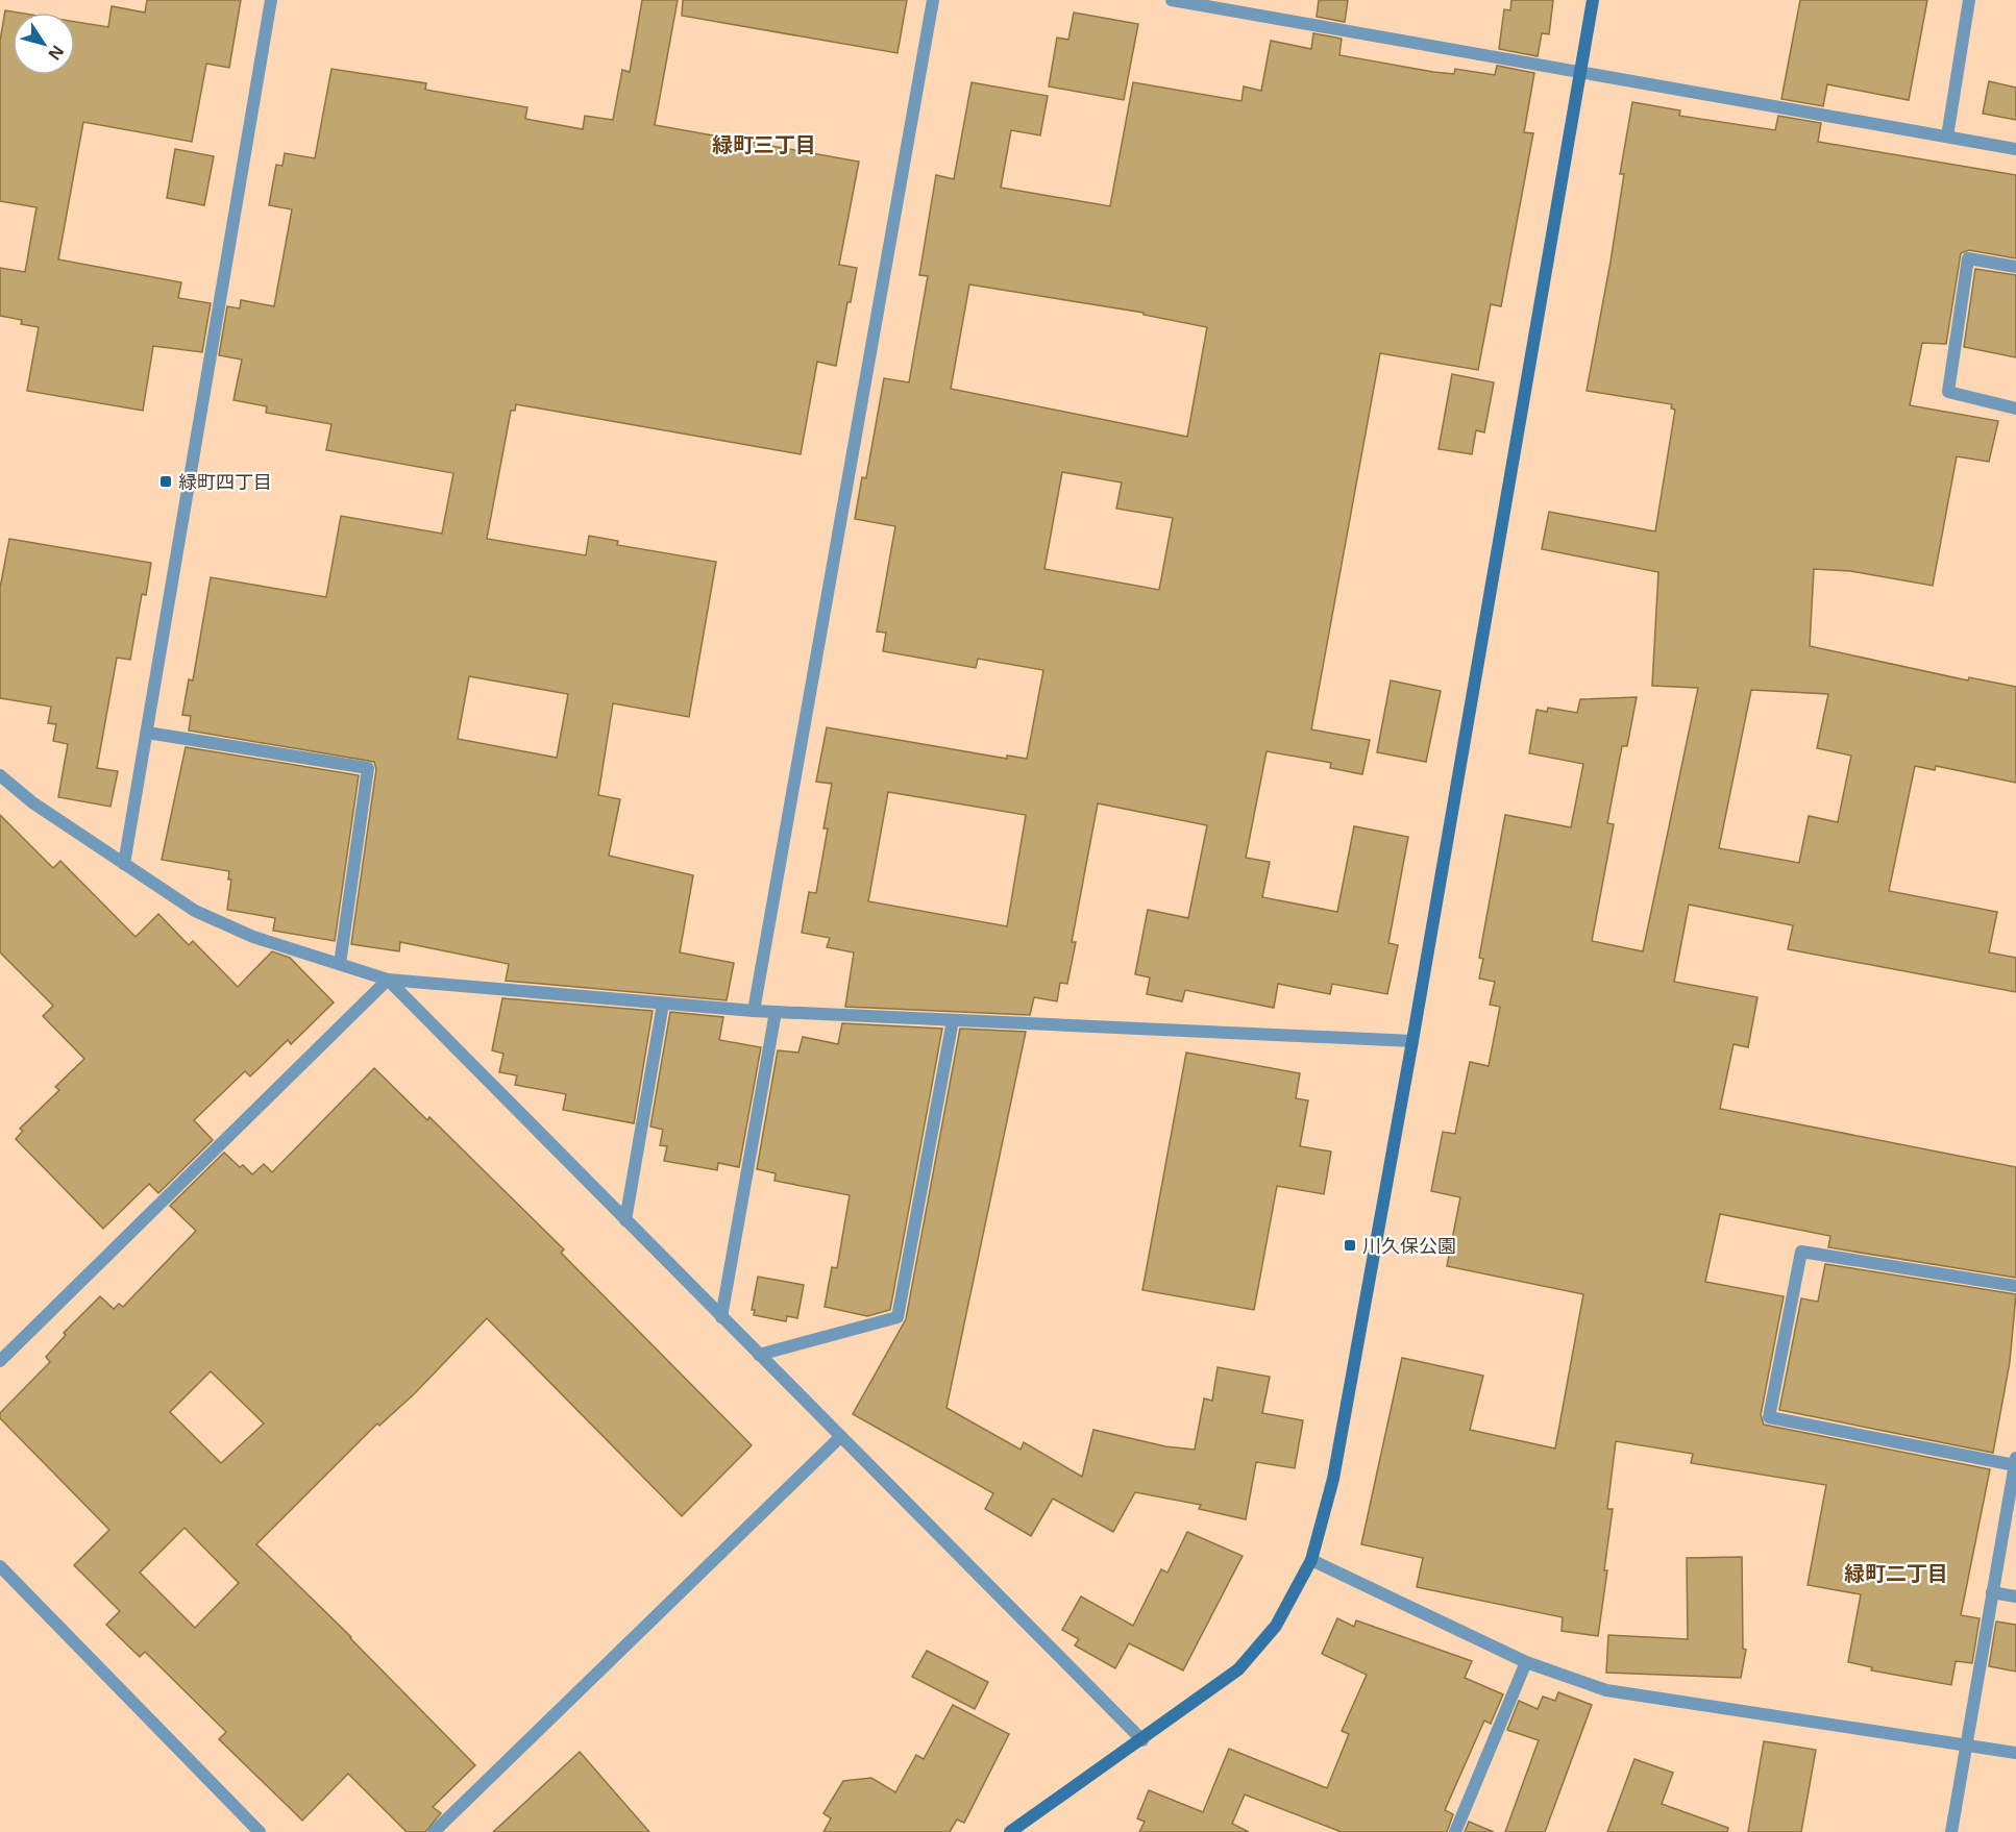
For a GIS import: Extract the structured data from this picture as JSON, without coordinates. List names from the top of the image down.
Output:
{
  "districts": ["緑町三丁目", "緑町二丁目"],
  "places": {
    "transit": ["緑町四丁目", "川久保公園"]
  },
  "north": "bottom right"
}
